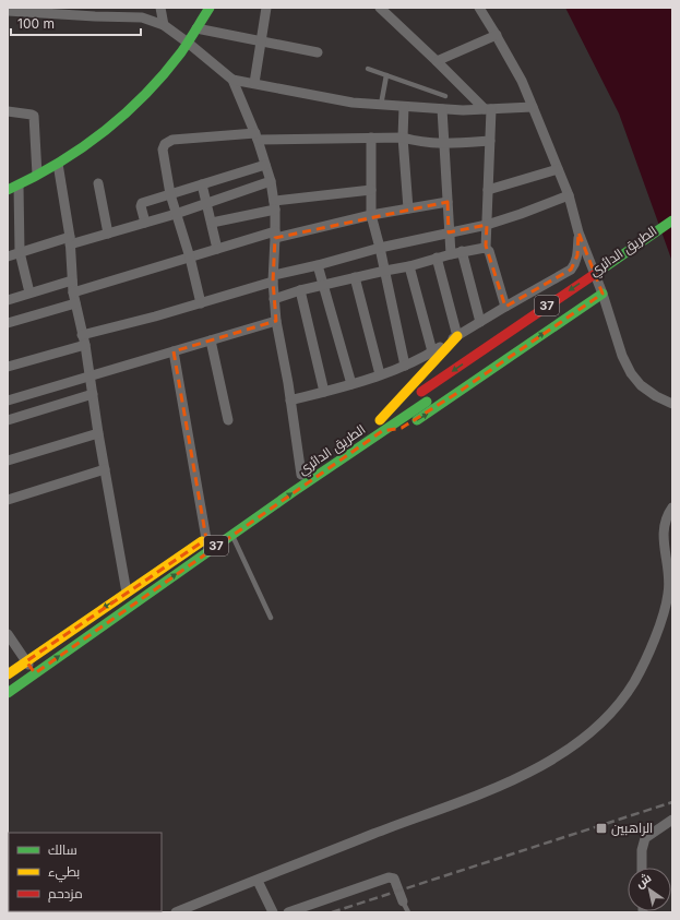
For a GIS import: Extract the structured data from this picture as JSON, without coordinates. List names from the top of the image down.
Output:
{
  "streets": {
    "main road": ["الطريق الدائري", "37"]
  },
  "places": {
    "transit": ["الراهبين"]
  },
  "legend": ["سالك", "بطيء", "مزدحم"],
  "scale_bar": "100 m",
  "north": "top left"
}
